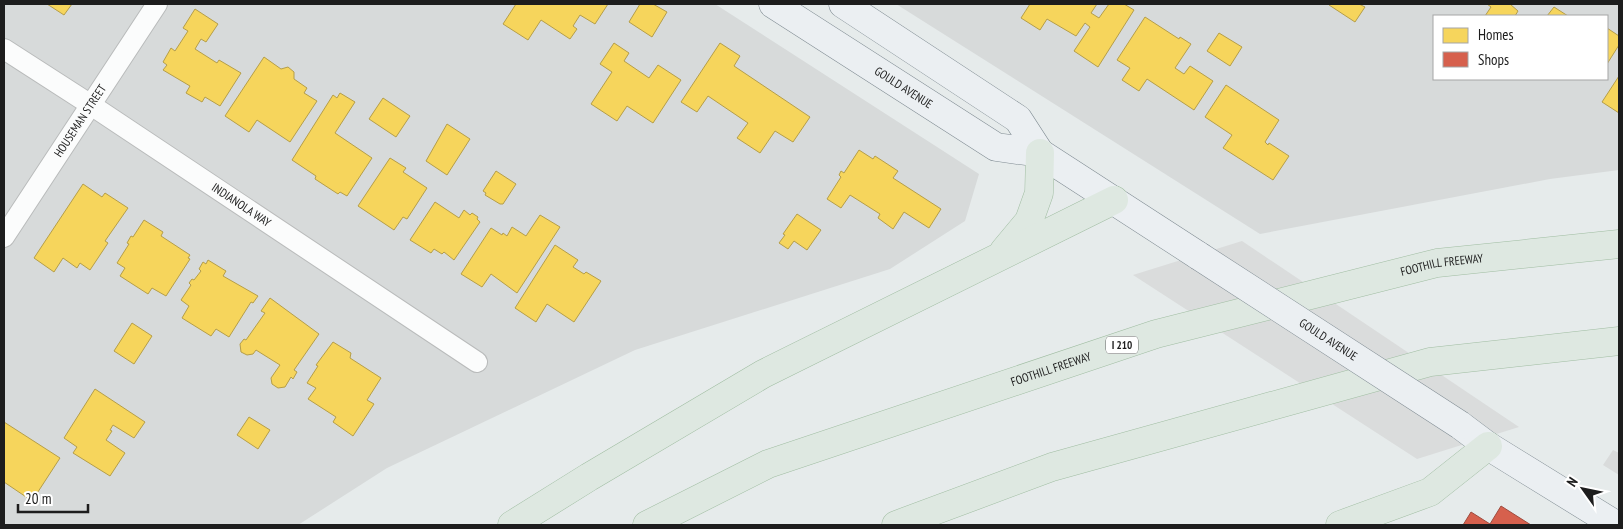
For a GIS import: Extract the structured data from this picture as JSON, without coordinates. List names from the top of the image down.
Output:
{
  "streets": {
    "highway": ["FOOTHILL FREEWAY", "I 210"],
    "street": ["GOULD AVENUE", "HOUSEMAN STREET", "INDIANOLA WAY"]
  },
  "crossings": [
    ["HOUSEMAN STREET", "INDIANOLA WAY"]
  ],
  "legend": ["Homes", "Shops"],
  "scale_bar": "20 m",
  "north": "top left"
}
